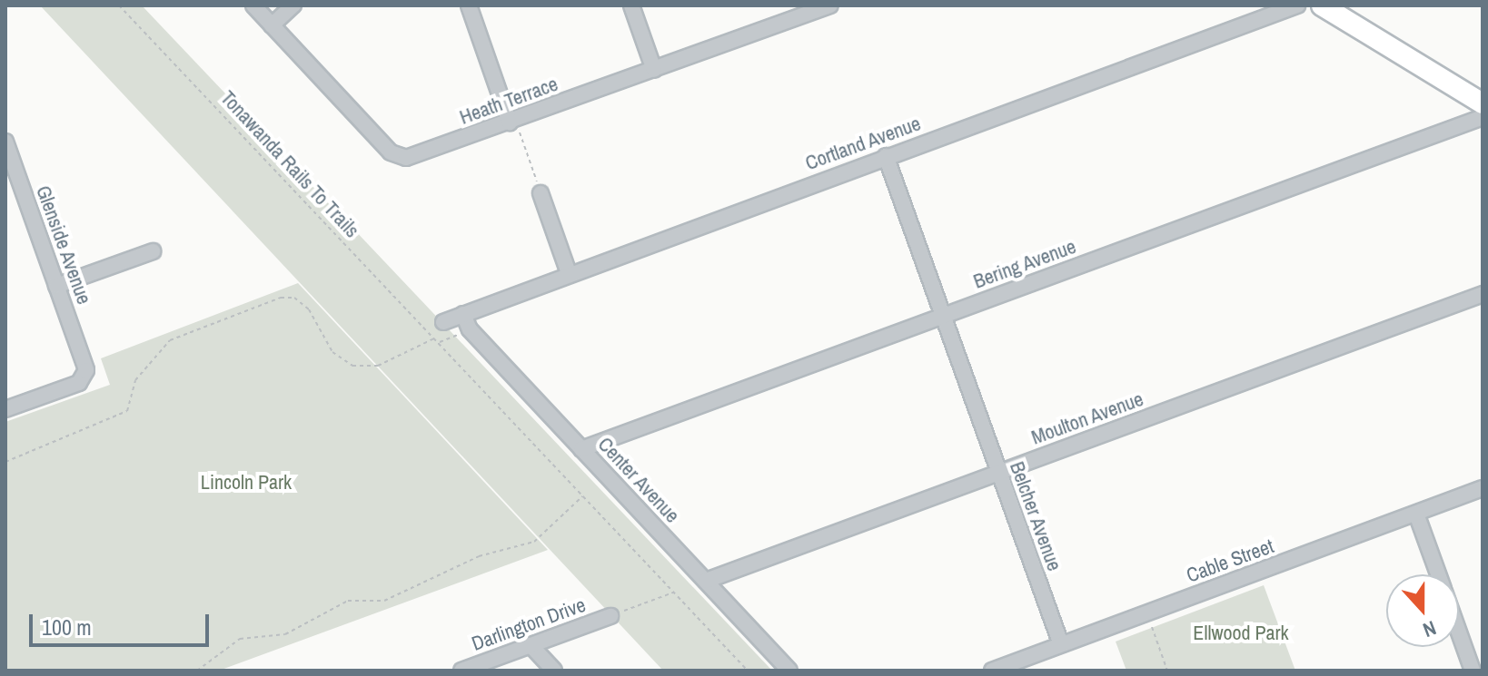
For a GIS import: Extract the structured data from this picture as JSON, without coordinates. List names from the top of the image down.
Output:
{
  "streets": {
    "street": [
      "Heath Terrace",
      "Cortland Avenue",
      "Glenside Avenue",
      "Bering Avenue",
      "Moulton Avenue",
      "Center Avenue",
      "Belcher Avenue",
      "Cable Street",
      "Darlington Drive"
    ],
    "path": ["Tonawanda Rails To Trails"]
  },
  "crossings": [
    ["Cortland Avenue", "Center Avenue"],
    ["Cortland Avenue", "Belcher Avenue"],
    ["Bering Avenue", "Center Avenue"],
    ["Bering Avenue", "Belcher Avenue"],
    ["Moulton Avenue", "Center Avenue"],
    ["Moulton Avenue", "Belcher Avenue"],
    ["Belcher Avenue", "Cable Street"]
  ],
  "parks": ["Lincoln Park", "Ellwood Park"],
  "scale_bar": "100 m",
  "north": "bottom"
}
